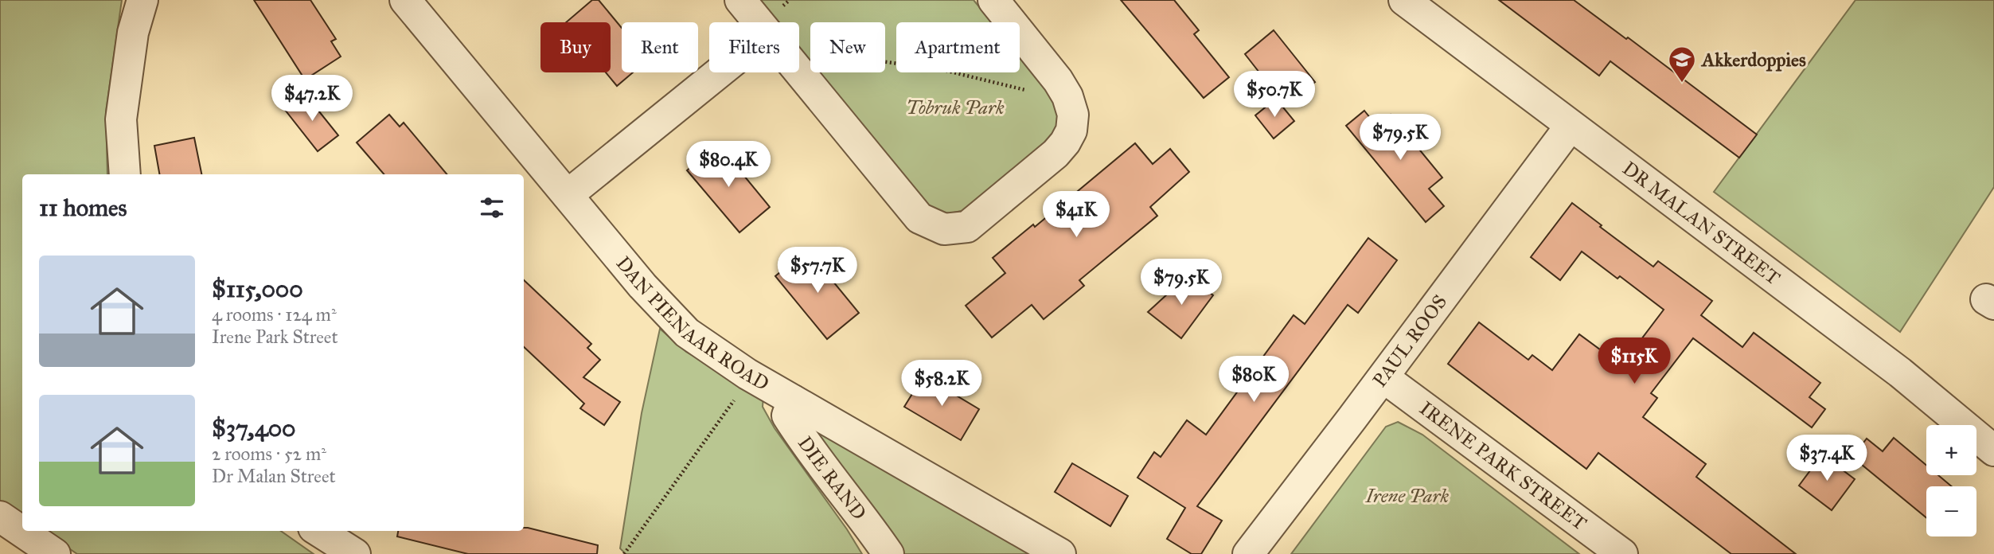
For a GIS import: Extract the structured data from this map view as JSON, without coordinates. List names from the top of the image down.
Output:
{
  "streets": {
    "street": [
      "DR MALAN STREET",
      "DAN PIENAAR ROAD",
      "PAUL ROOS",
      "IRENE PARK STREET",
      "DIE RAND"
    ]
  },
  "crossings": [
    ["DR MALAN STREET", "PAUL ROOS"],
    ["DAN PIENAAR ROAD", "DIE RAND"],
    ["PAUL ROOS", "IRENE PARK STREET"]
  ],
  "parks": ["Tobruk Park", "Irene Park"],
  "places": {
    "school or university": ["Akkerdoppies"]
  },
  "page": {
    "chip": [
      "Buy",
      "Rent",
      "Filters",
      "New",
      "Apartment"
    ],
    "price": [
      "$50.7K",
      "$47.2K",
      "$79.5K",
      "$80.4K",
      "$41K",
      "$57.7K",
      "$79.5K",
      "$115K",
      "$80K",
      "$58.2K",
      "$37.4K"
    ],
    "heading": "11 homes",
    "list": [
      {
        "name": "$115,000",
        "note": "4 rooms · 124 m² · Irene Park Street"
      },
      {
        "name": "$37,400",
        "note": "2 rooms · 52 m² · Dr Malan Street"
      }
    ],
    "map_buttons": ["+", "−"]
  }
}
